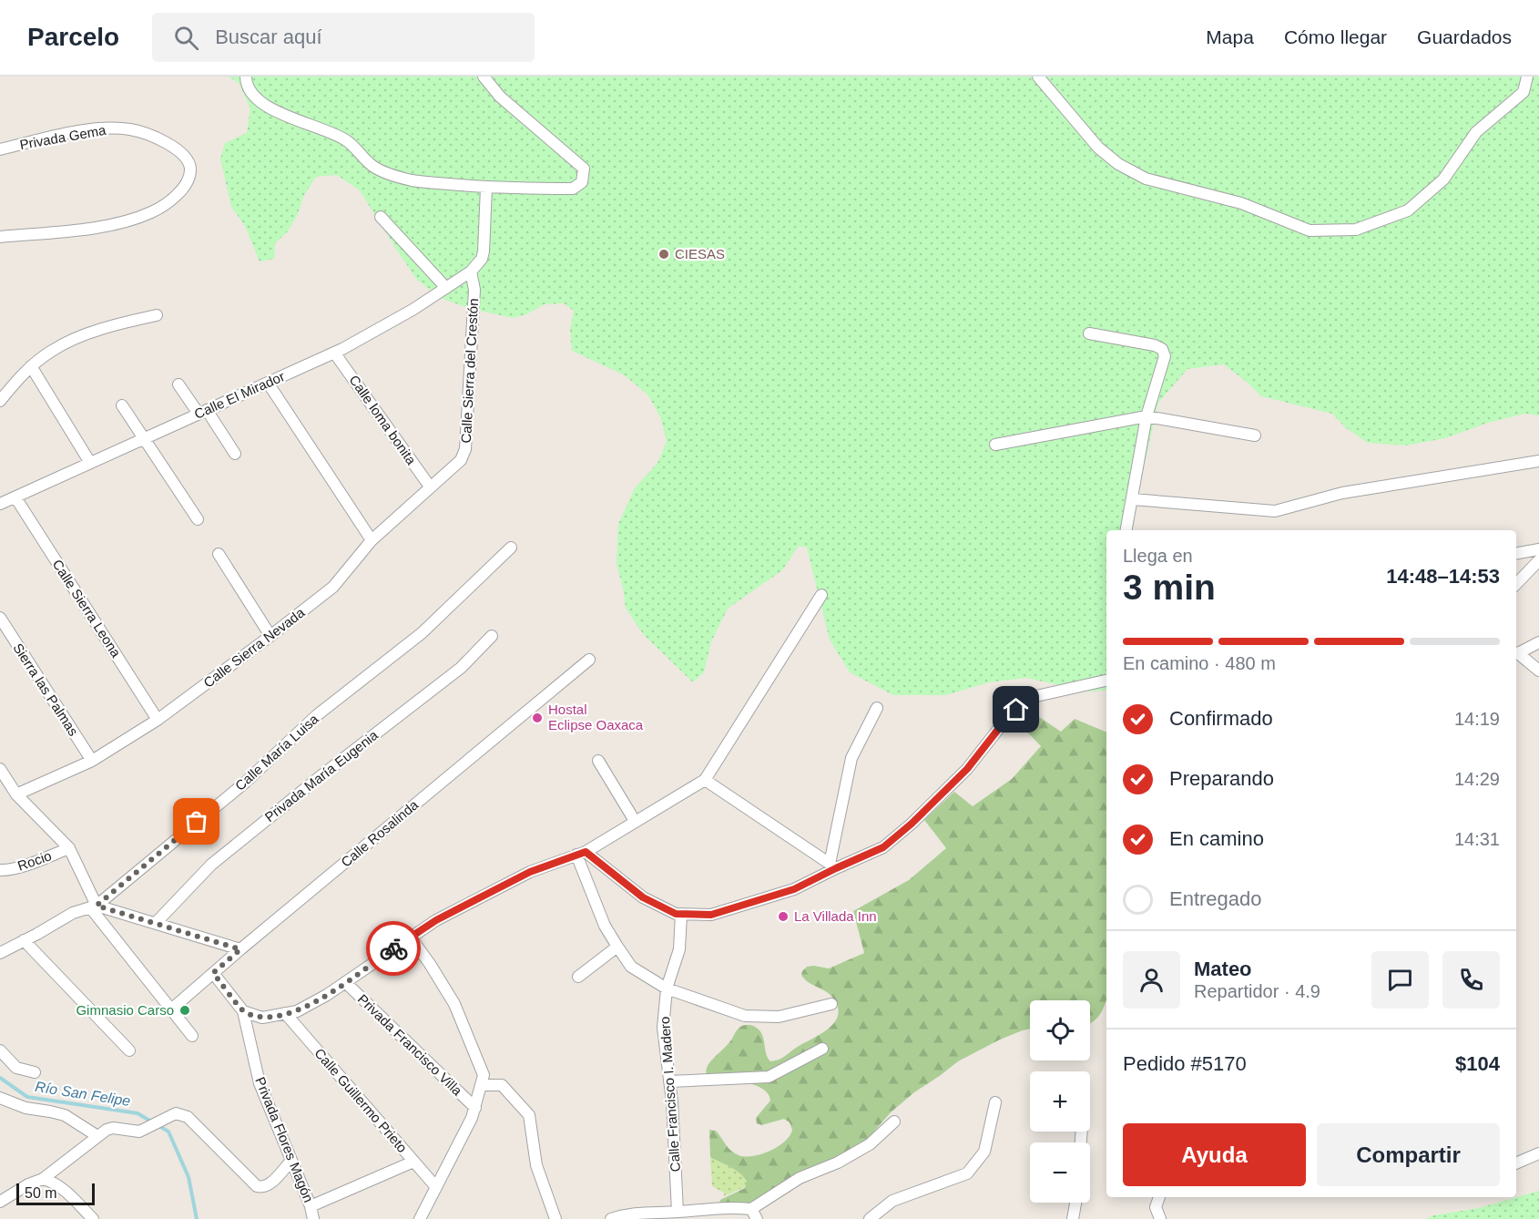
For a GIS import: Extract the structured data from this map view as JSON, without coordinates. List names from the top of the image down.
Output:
{
  "streets": {
    "street": [
      "Privada Gema",
      "Calle Sierra del Crestón",
      "Calle El Mirador",
      "Calle loma bonita",
      "Calle Sierra Leona",
      "Calle Sierra Nevada",
      "Sierra las Palmas",
      "Calle María Luisa",
      "Privada María Eugenia",
      "Calle Rosalinda",
      "Rocio",
      "Privada Francisco Villa",
      "Calle Francisco I. Madero",
      "Calle Guillermo Prieto",
      "Privada Flores Magón"
    ]
  },
  "crossings": [
    ["Calle Sierra del Crestón", "Calle El Mirador"],
    ["Calle Sierra del Crestón", "Calle Sierra Nevada"],
    ["Calle El Mirador", "Calle loma bonita"],
    ["Calle El Mirador", "Calle Sierra Leona"],
    ["Calle loma bonita", "Calle Sierra Nevada"],
    ["Calle Sierra Leona", "Calle Sierra Nevada"],
    ["Calle Sierra Nevada", "Sierra las Palmas"],
    ["Calle Rosalinda", "Privada Flores Magón"]
  ],
  "water": ["Río San Felipe"],
  "places": [
    "CIESAS",
    "Hostal Eclipse Oaxaca",
    "La Villada Inn",
    "Gimnasio Carso"
  ],
  "scale_bar": "50 m",
  "page": {
    "header": "Parcelo",
    "search": "Buscar aquí",
    "nav": ["Mapa", "Cómo llegar", "Guardados"],
    "heading": ["3 min", "Llega en", "14:48–14:53"],
    "panel": [
      "Mateo",
      "Repartidor · 4.9",
      "Pedido #5170",
      "$104"
    ],
    "bar": "En camino · 480 m",
    "list": [
      ["Confirmado", "14:19"],
      ["Preparando", "14:29"],
      ["En camino", "14:31"],
      "Entregado"
    ],
    "map_buttons": ["+", "−"],
    "buttons": ["Ayuda", "Compartir"],
    "scale": "50 m"
  }
}
